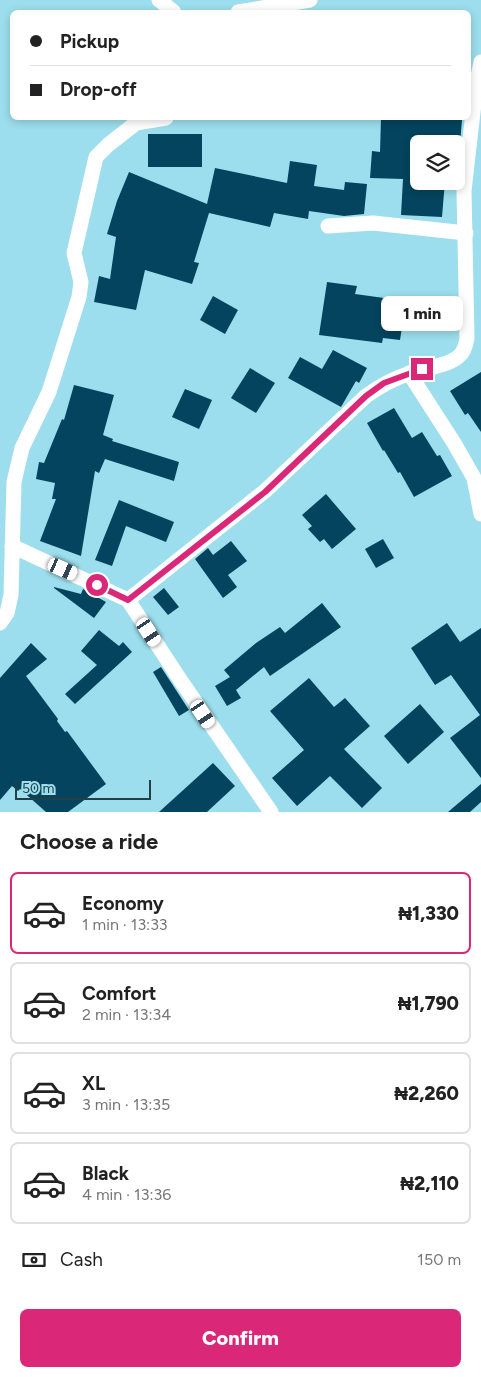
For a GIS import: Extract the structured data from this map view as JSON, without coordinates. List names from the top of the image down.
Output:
{
  "scale_bar": "50 m",
  "page": {
    "banner": ["Pickup", "Drop-off"],
    "bubble": "1 min",
    "scale": "50 m",
    "heading": "Choose a ride",
    "list": [
      {
        "name": "Economy",
        "note": "1 min · 13:33",
        "value": "₦1,330"
      },
      {
        "name": "Comfort",
        "note": "2 min · 13:34",
        "value": "₦1,790"
      },
      {
        "name": "XL",
        "note": "3 min · 13:35",
        "value": "₦2,260"
      },
      {
        "name": "Black",
        "note": "4 min · 13:36",
        "value": "₦2,110"
      }
    ],
    "pay": ["Cash", "150 m"],
    "buttons": "Confirm"
  }
}
